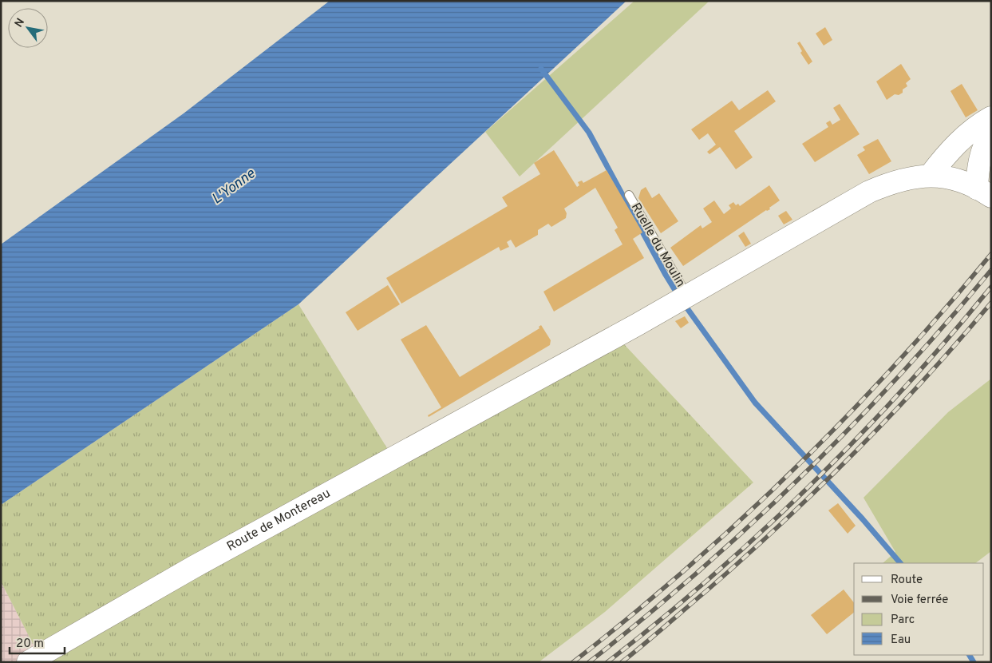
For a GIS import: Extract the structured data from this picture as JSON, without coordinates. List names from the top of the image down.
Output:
{
  "streets": {
    "street": ["Route de Montereau"],
    "lane": ["Ruelle du Moulin"]
  },
  "crossings": [
    ["Ruelle du Moulin", "Route de Montereau"]
  ],
  "water": ["L'Yonne"],
  "legend": [
    "Route",
    "Voie ferrée",
    "Parc",
    "Eau"
  ],
  "scale_bar": "20 m",
  "north": "top left"
}
